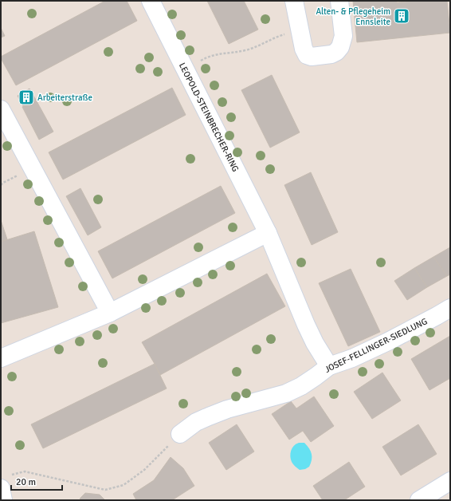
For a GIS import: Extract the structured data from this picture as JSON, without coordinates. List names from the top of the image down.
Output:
{
  "streets": {
    "street": ["LEOPOLD-STEINBRECHER-RING", "JOSEF-FELLINGER-SIEDLUNG"]
  },
  "crossings": [
    ["LEOPOLD-STEINBRECHER-RING", "JOSEF-FELLINGER-SIEDLUNG"]
  ],
  "places": {
    "building": ["Alten- & Pflegeheim Ennsleite", "Arbeiterstraße"]
  },
  "scale_bar": "20 m"
}
